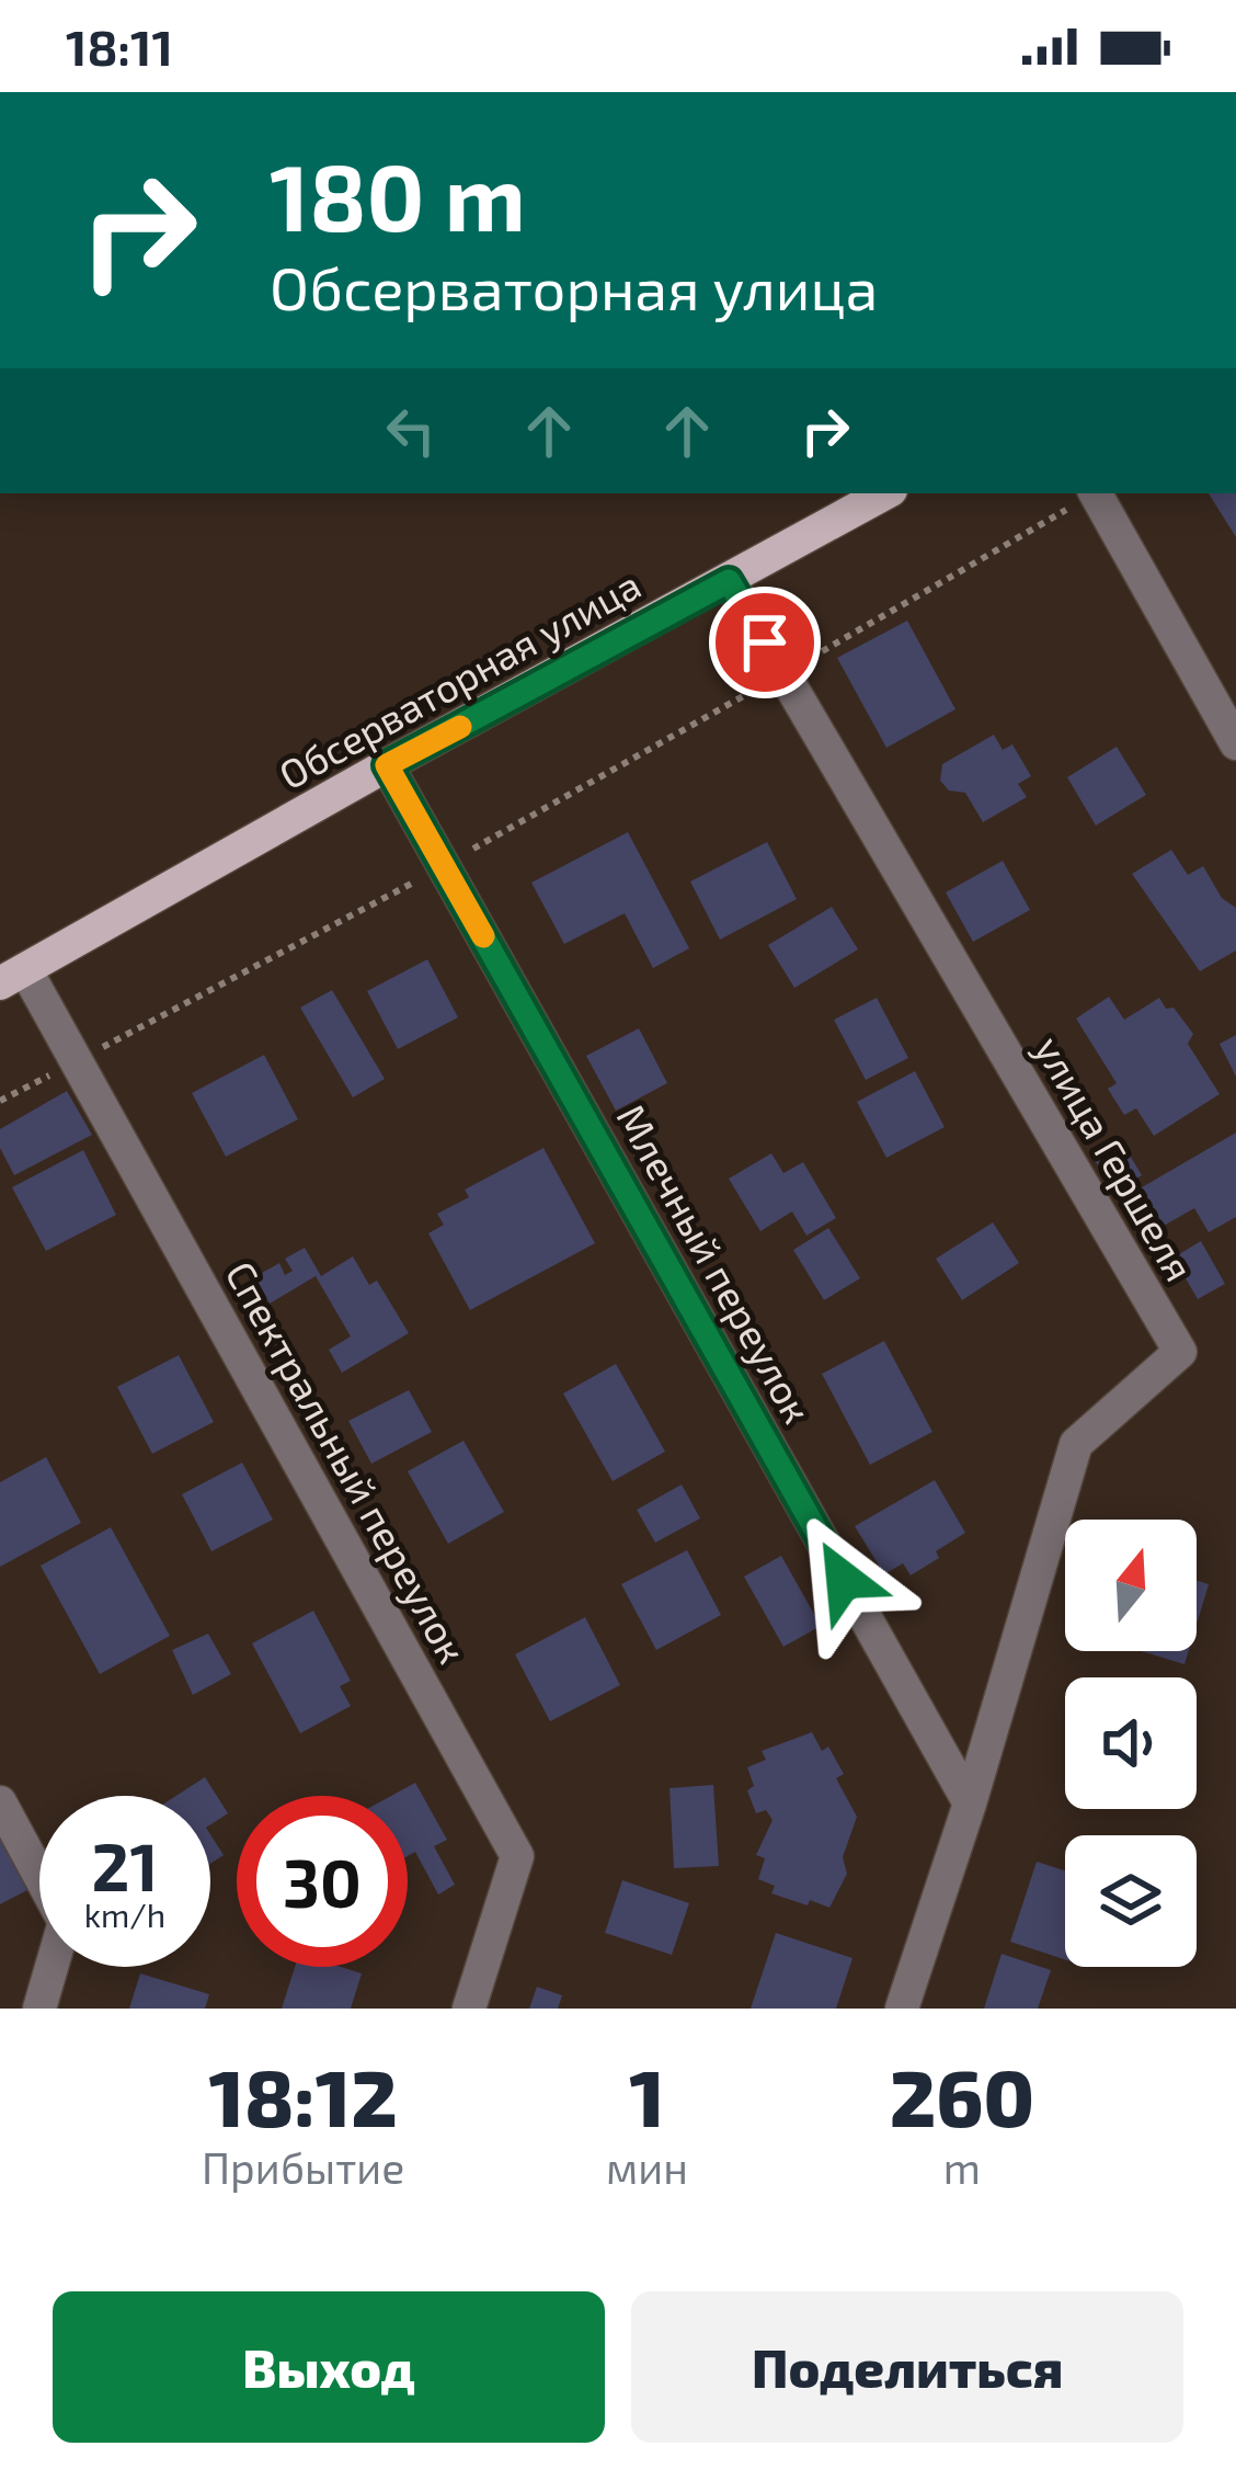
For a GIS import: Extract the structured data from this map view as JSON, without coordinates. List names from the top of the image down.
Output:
{
  "streets": {
    "main road": ["Обсерваторная улица"],
    "street": ["улица Гершеля", "Млечный переулок", "Спектральный переулок"]
  },
  "crossings": [
    ["Обсерваторная улица", "улица Гершеля"],
    ["Обсерваторная улица", "Млечный переулок"],
    ["Обсерваторная улица", "Спектральный переулок"],
    ["улица Гершеля", "Млечный переулок"]
  ],
  "north": "top",
  "page": {
    "status": "18:11",
    "turn": ["180 m", "Обсерваторная улица"],
    "speed": "21 km/h",
    "limit": "30",
    "eta": [
      "18:12",
      "Прибытие",
      "1",
      "мин",
      "260",
      "m"
    ],
    "buttons": ["Выход", "Поделиться"]
  }
}
